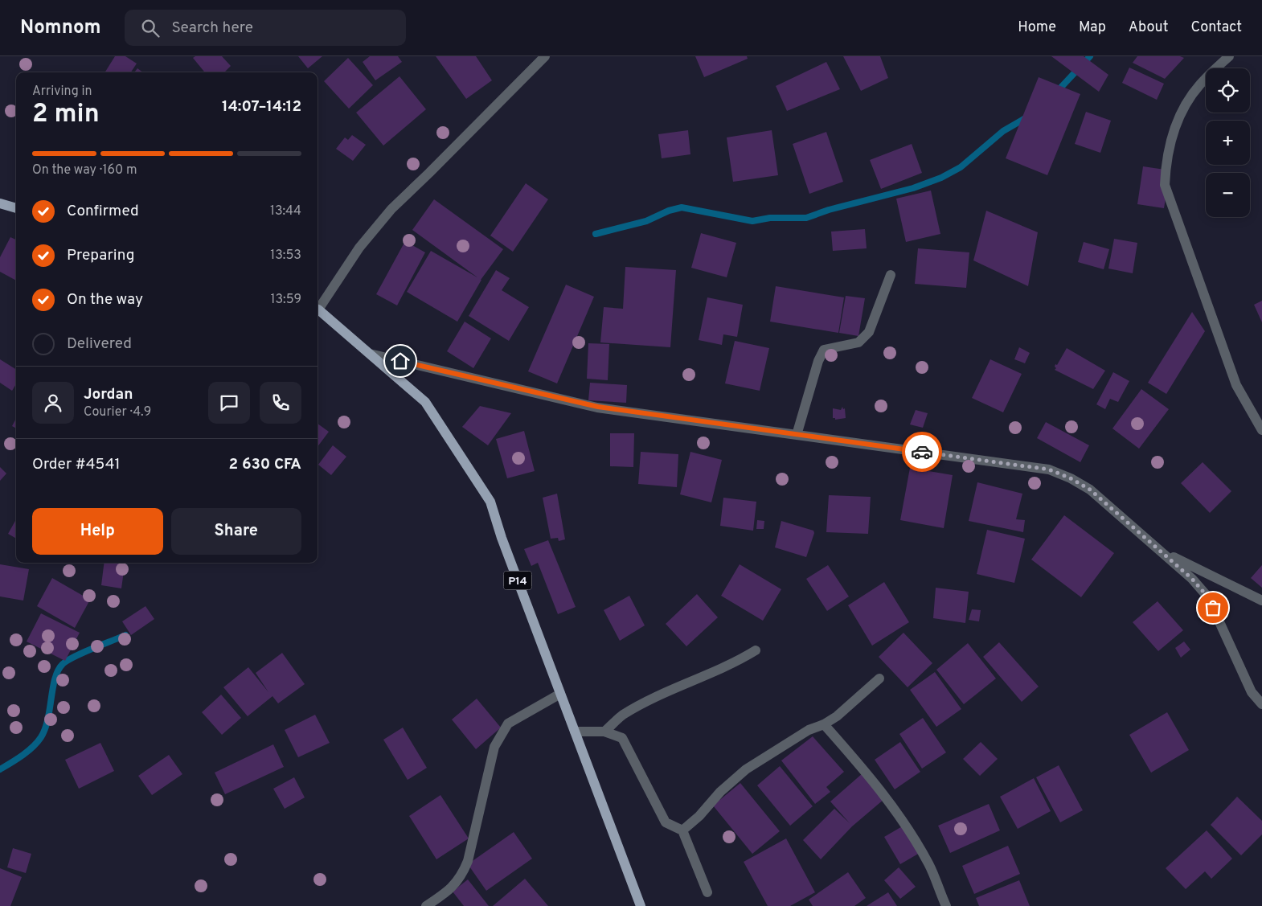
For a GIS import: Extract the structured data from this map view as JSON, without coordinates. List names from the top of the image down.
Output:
{
  "streets": {
    "main road": ["P14"]
  },
  "page": {
    "header": "Nomnom",
    "search": "Search here",
    "nav": [
      "Home",
      "Map",
      "About",
      "Contact"
    ],
    "map_buttons": ["+", "−"],
    "heading": ["2 min", "Arriving in", "14:07–14:12"],
    "panel": [
      "Jordan",
      "Courier · 4.9",
      "Order #4541",
      "2 630 CFA"
    ],
    "bar": "On the way · 160 m",
    "list": [
      ["Confirmed", "13:44"],
      ["Preparing", "13:53"],
      ["On the way", "13:59"],
      "Delivered"
    ],
    "buttons": ["Help", "Share"]
  }
}
